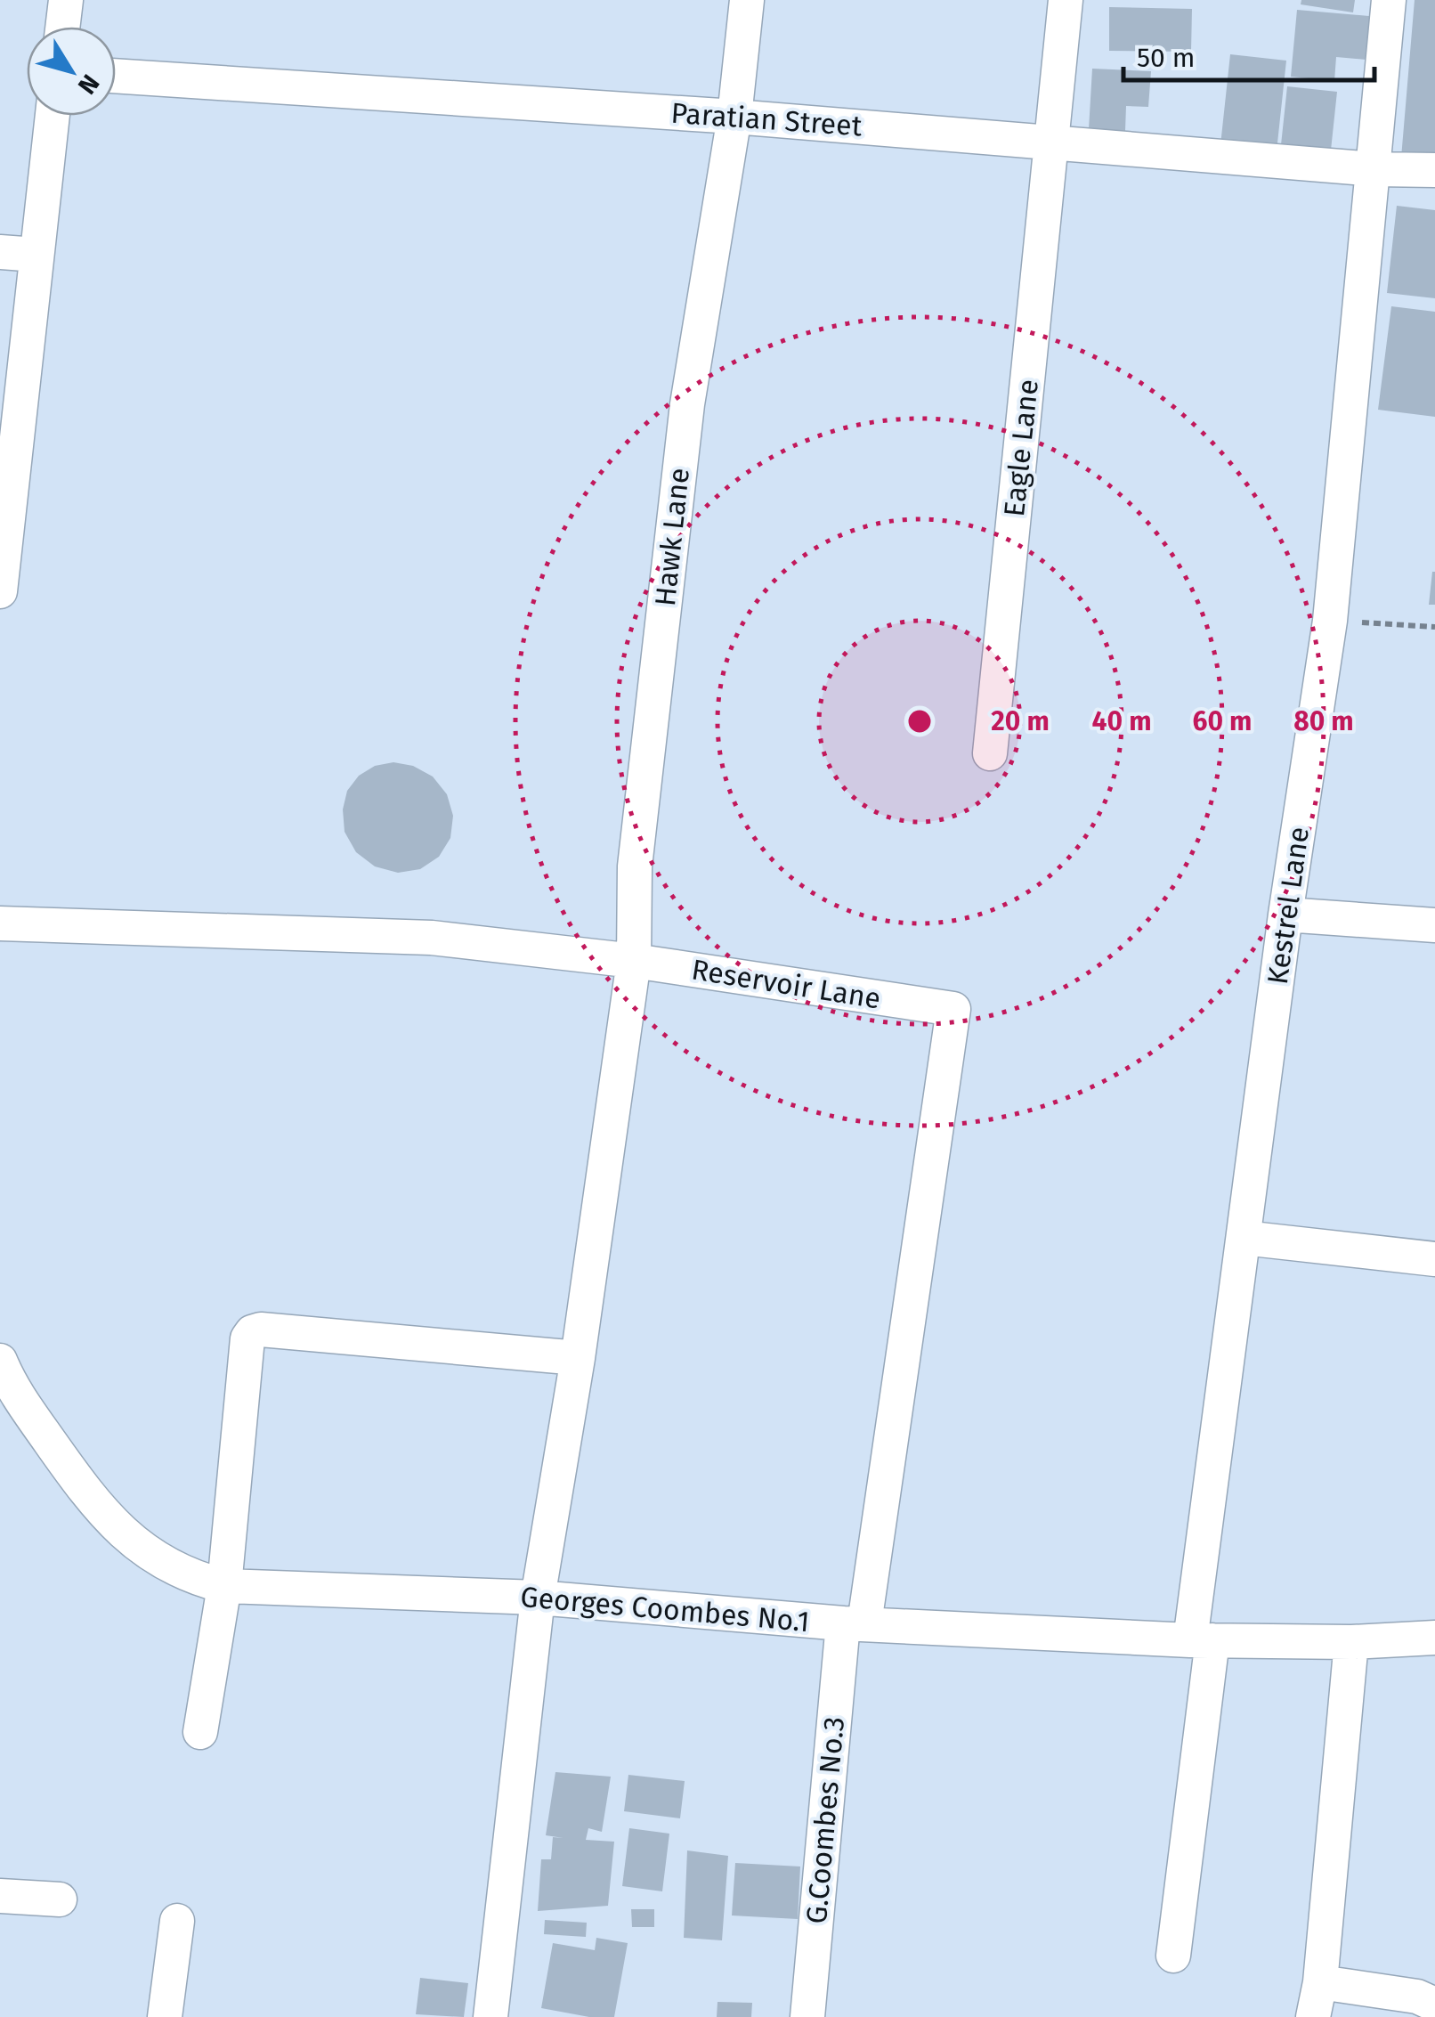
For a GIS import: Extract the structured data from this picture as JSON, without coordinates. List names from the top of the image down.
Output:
{
  "streets": {
    "street": [
      "Paratian Street",
      "Eagle Lane",
      "Hawk Lane",
      "Kestrel Lane",
      "Reservoir Lane",
      "Georges Coombes No.1",
      "G.Coombes No.3"
    ]
  },
  "crossings": [
    ["Paratian Street", "Eagle Lane"],
    ["Paratian Street", "Hawk Lane"],
    ["Paratian Street", "Kestrel Lane"],
    ["Hawk Lane", "Reservoir Lane"],
    ["Hawk Lane", "Georges Coombes No.1"],
    ["Kestrel Lane", "Georges Coombes No.1"],
    ["Reservoir Lane", "Georges Coombes No.1"],
    ["Reservoir Lane", "G.Coombes No.3"],
    ["Georges Coombes No.1", "G.Coombes No.3"]
  ],
  "scale_bar": "50 m",
  "north": "bottom right",
  "rings": [
    "20 m",
    "40 m",
    "60 m",
    "80 m"
  ]
}
